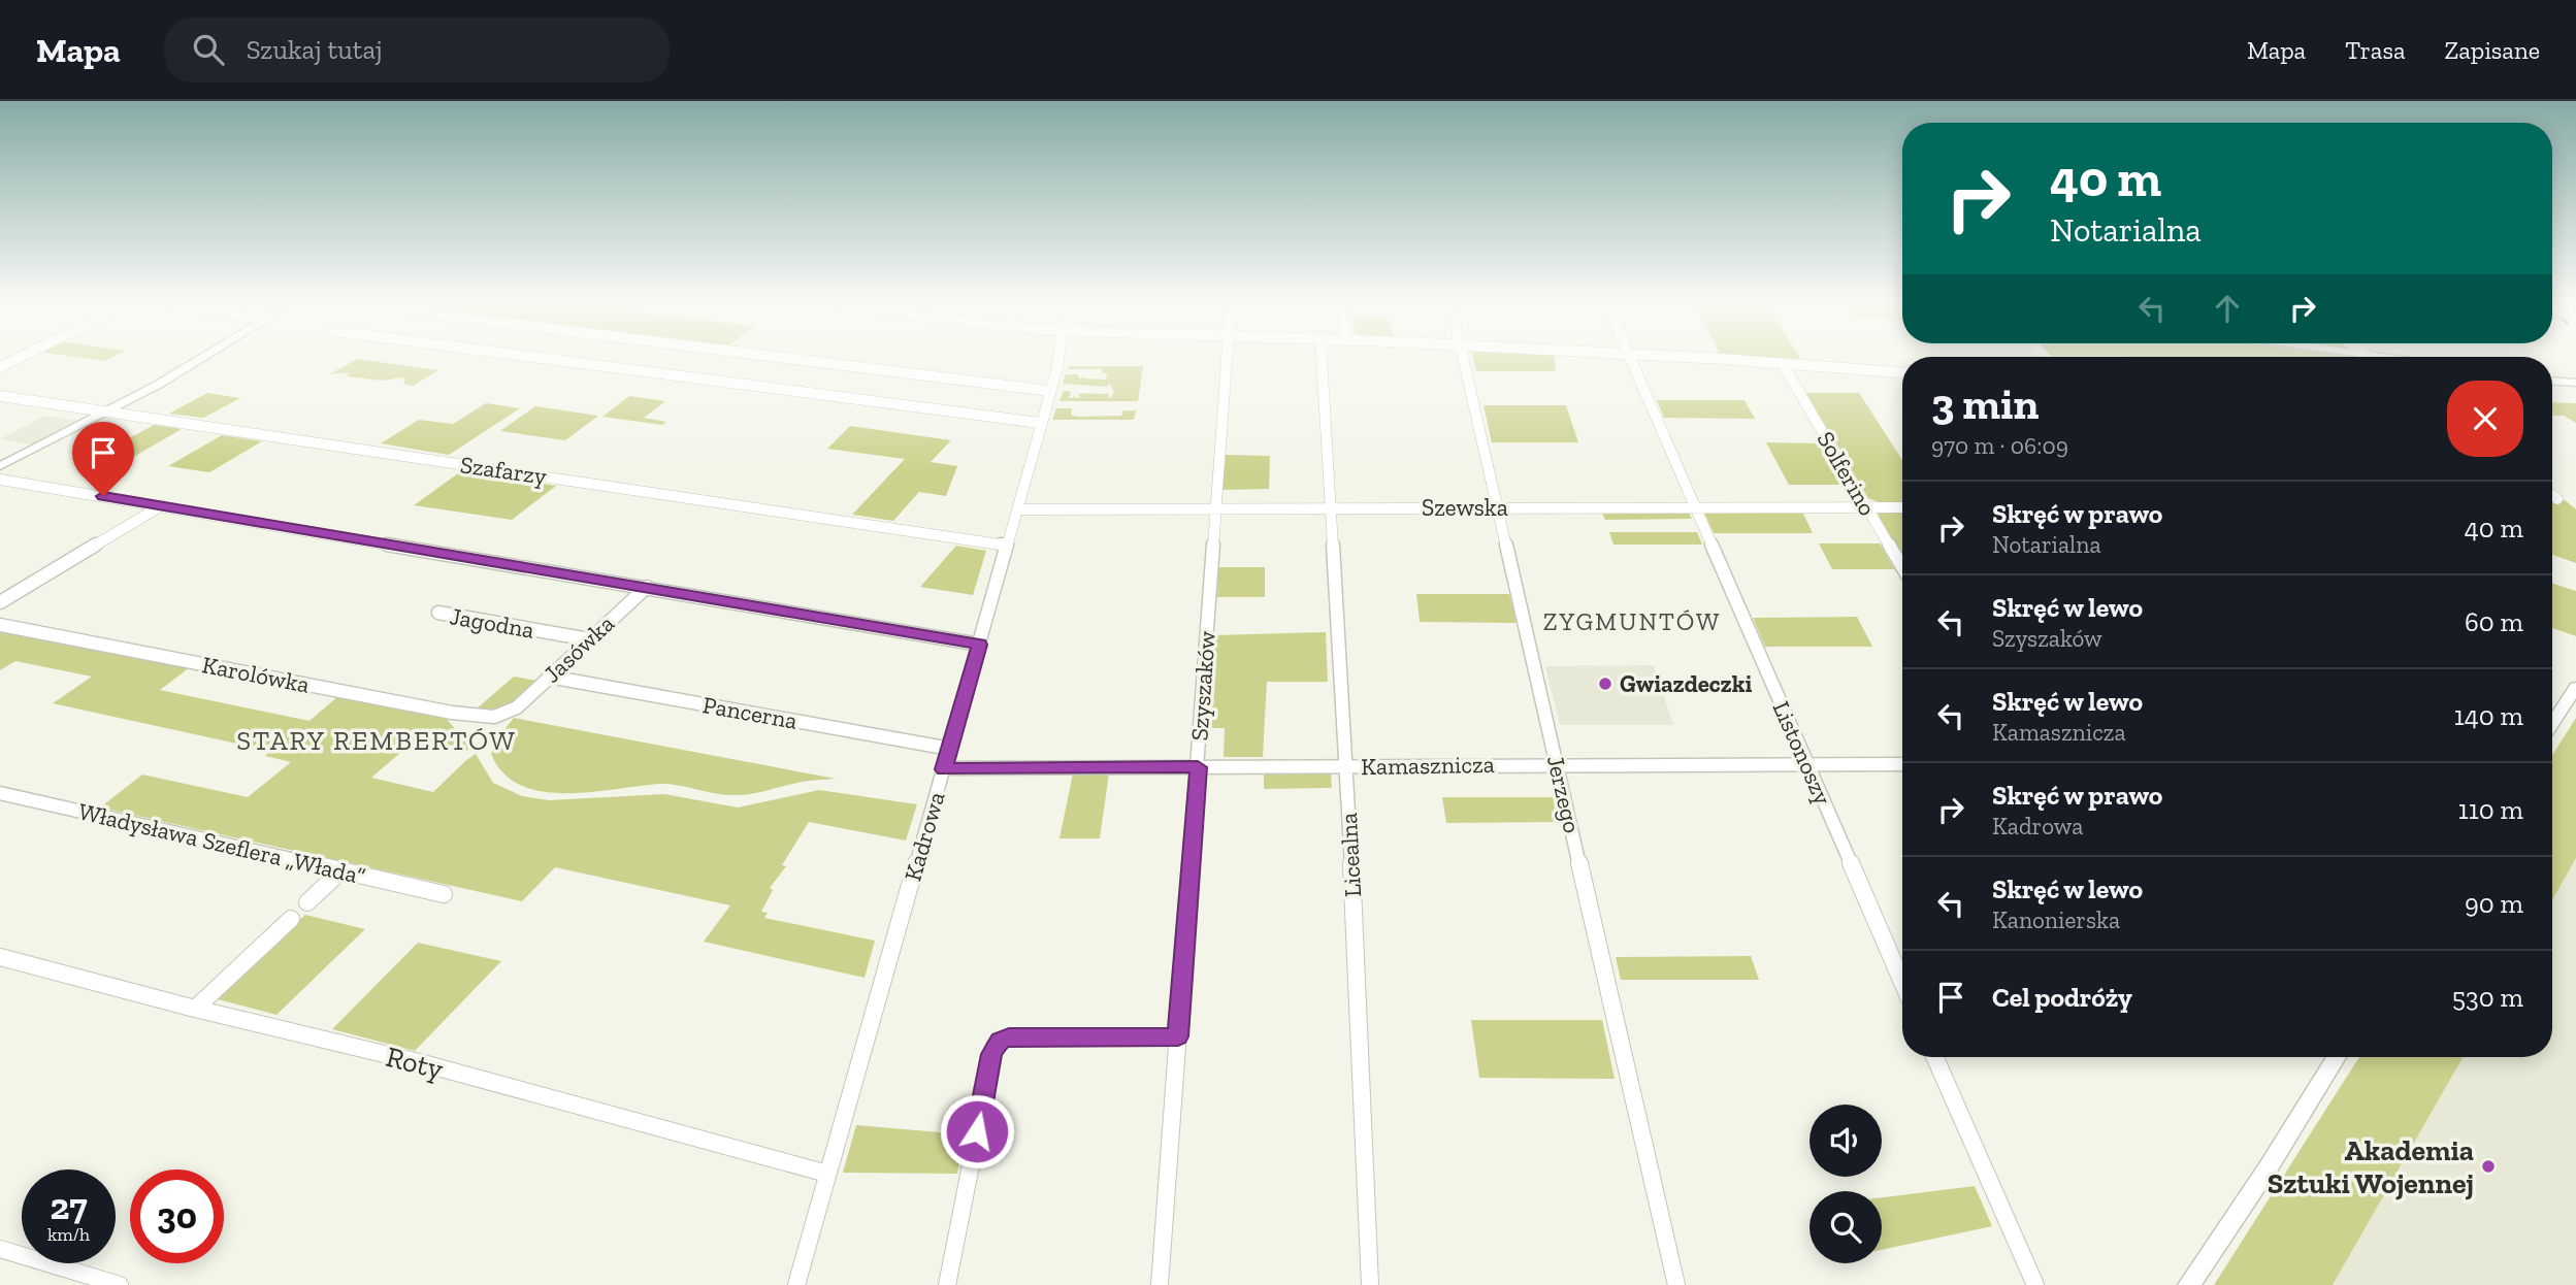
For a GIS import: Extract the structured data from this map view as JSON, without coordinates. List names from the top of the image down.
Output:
{
  "streets": {
    "street": [
      "Szafarzy",
      "Solferino",
      "Szewska",
      "Jagodna",
      "Jasówka",
      "Karolówka",
      "Szyszaków",
      "Pancerna",
      "Listonoszy",
      "Kamasznicza",
      "Jerzego",
      "Kadrowa",
      "Władysława Szeflera „Włada”",
      "Licealna",
      "Roty"
    ]
  },
  "crossings": [
    ["Szafarzy", "Kadrowa"],
    ["Solferino", "Szewska"],
    ["Szewska", "Szyszaków"],
    ["Szewska", "Listonoszy"],
    ["Szewska", "Jerzego"],
    ["Szewska", "Kadrowa"],
    ["Szewska", "Licealna"],
    ["Jagodna", "Jasówka"],
    ["Jasówka", "Karolówka"],
    ["Jasówka", "Pancerna"],
    ["Szyszaków", "Kamasznicza"],
    ["Pancerna", "Kadrowa"],
    ["Listonoszy", "Kamasznicza"],
    ["Kamasznicza", "Jerzego"],
    ["Kamasznicza", "Kadrowa"],
    ["Kamasznicza", "Licealna"],
    ["Kadrowa", "Roty"]
  ],
  "districts": ["ZYGMUNTÓW", "STARY REMBERTÓW"],
  "places": ["Gwiazdeczki", "Akademia Sztuki Wojennej"],
  "page": {
    "header": "Mapa",
    "search": "Szukaj tutaj",
    "nav": ["Mapa", "Trasa", "Zapisane"],
    "turn": ["40 m", "Notarialna"],
    "heading": ["3 min", "970 m · 06:09"],
    "list": [
      {
        "name": "Skręć w prawo",
        "note": "Notarialna",
        "value": "40 m"
      },
      {
        "name": "Skręć w lewo",
        "note": "Szyszaków",
        "value": "60 m"
      },
      {
        "name": "Skręć w lewo",
        "note": "Kamasznicza",
        "value": "140 m"
      },
      {
        "name": "Skręć w prawo",
        "note": "Kadrowa",
        "value": "110 m"
      },
      {
        "name": "Skręć w lewo",
        "note": "Kanonierska",
        "value": "90 m"
      },
      {
        "name": "Cel podróży",
        "value": "530 m"
      }
    ],
    "speed": "27 km/h",
    "limit": "30"
  }
}
